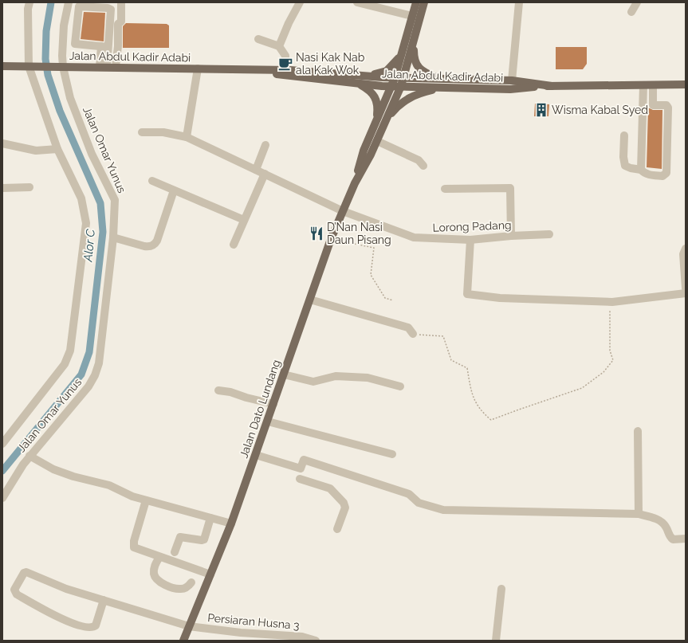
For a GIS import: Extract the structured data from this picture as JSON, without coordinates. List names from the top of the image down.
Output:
{
  "streets": {
    "main road": ["Jalan Abdul Kadir Adabi", "Jalan Dato Lundang"],
    "street": ["Jalan Omar Yunus", "Lorong Padang", "Persiaran Husna 3"]
  },
  "crossings": [
    ["Jalan Abdul Kadir Adabi", "Jalan Omar Yunus"],
    ["Jalan Abdul Kadir Adabi", "Jalan Dato Lundang"],
    ["Lorong Padang", "Jalan Dato Lundang"],
    ["Jalan Dato Lundang", "Persiaran Husna 3"]
  ],
  "water": ["Alor C"],
  "places": {
    "cafe": ["Nasi Kak Nab ala Kak Wok"],
    "building": ["Wisma Kabal Syed"],
    "restaurant": ["D’Nan Nasi Daun Pisang"]
  }
}
